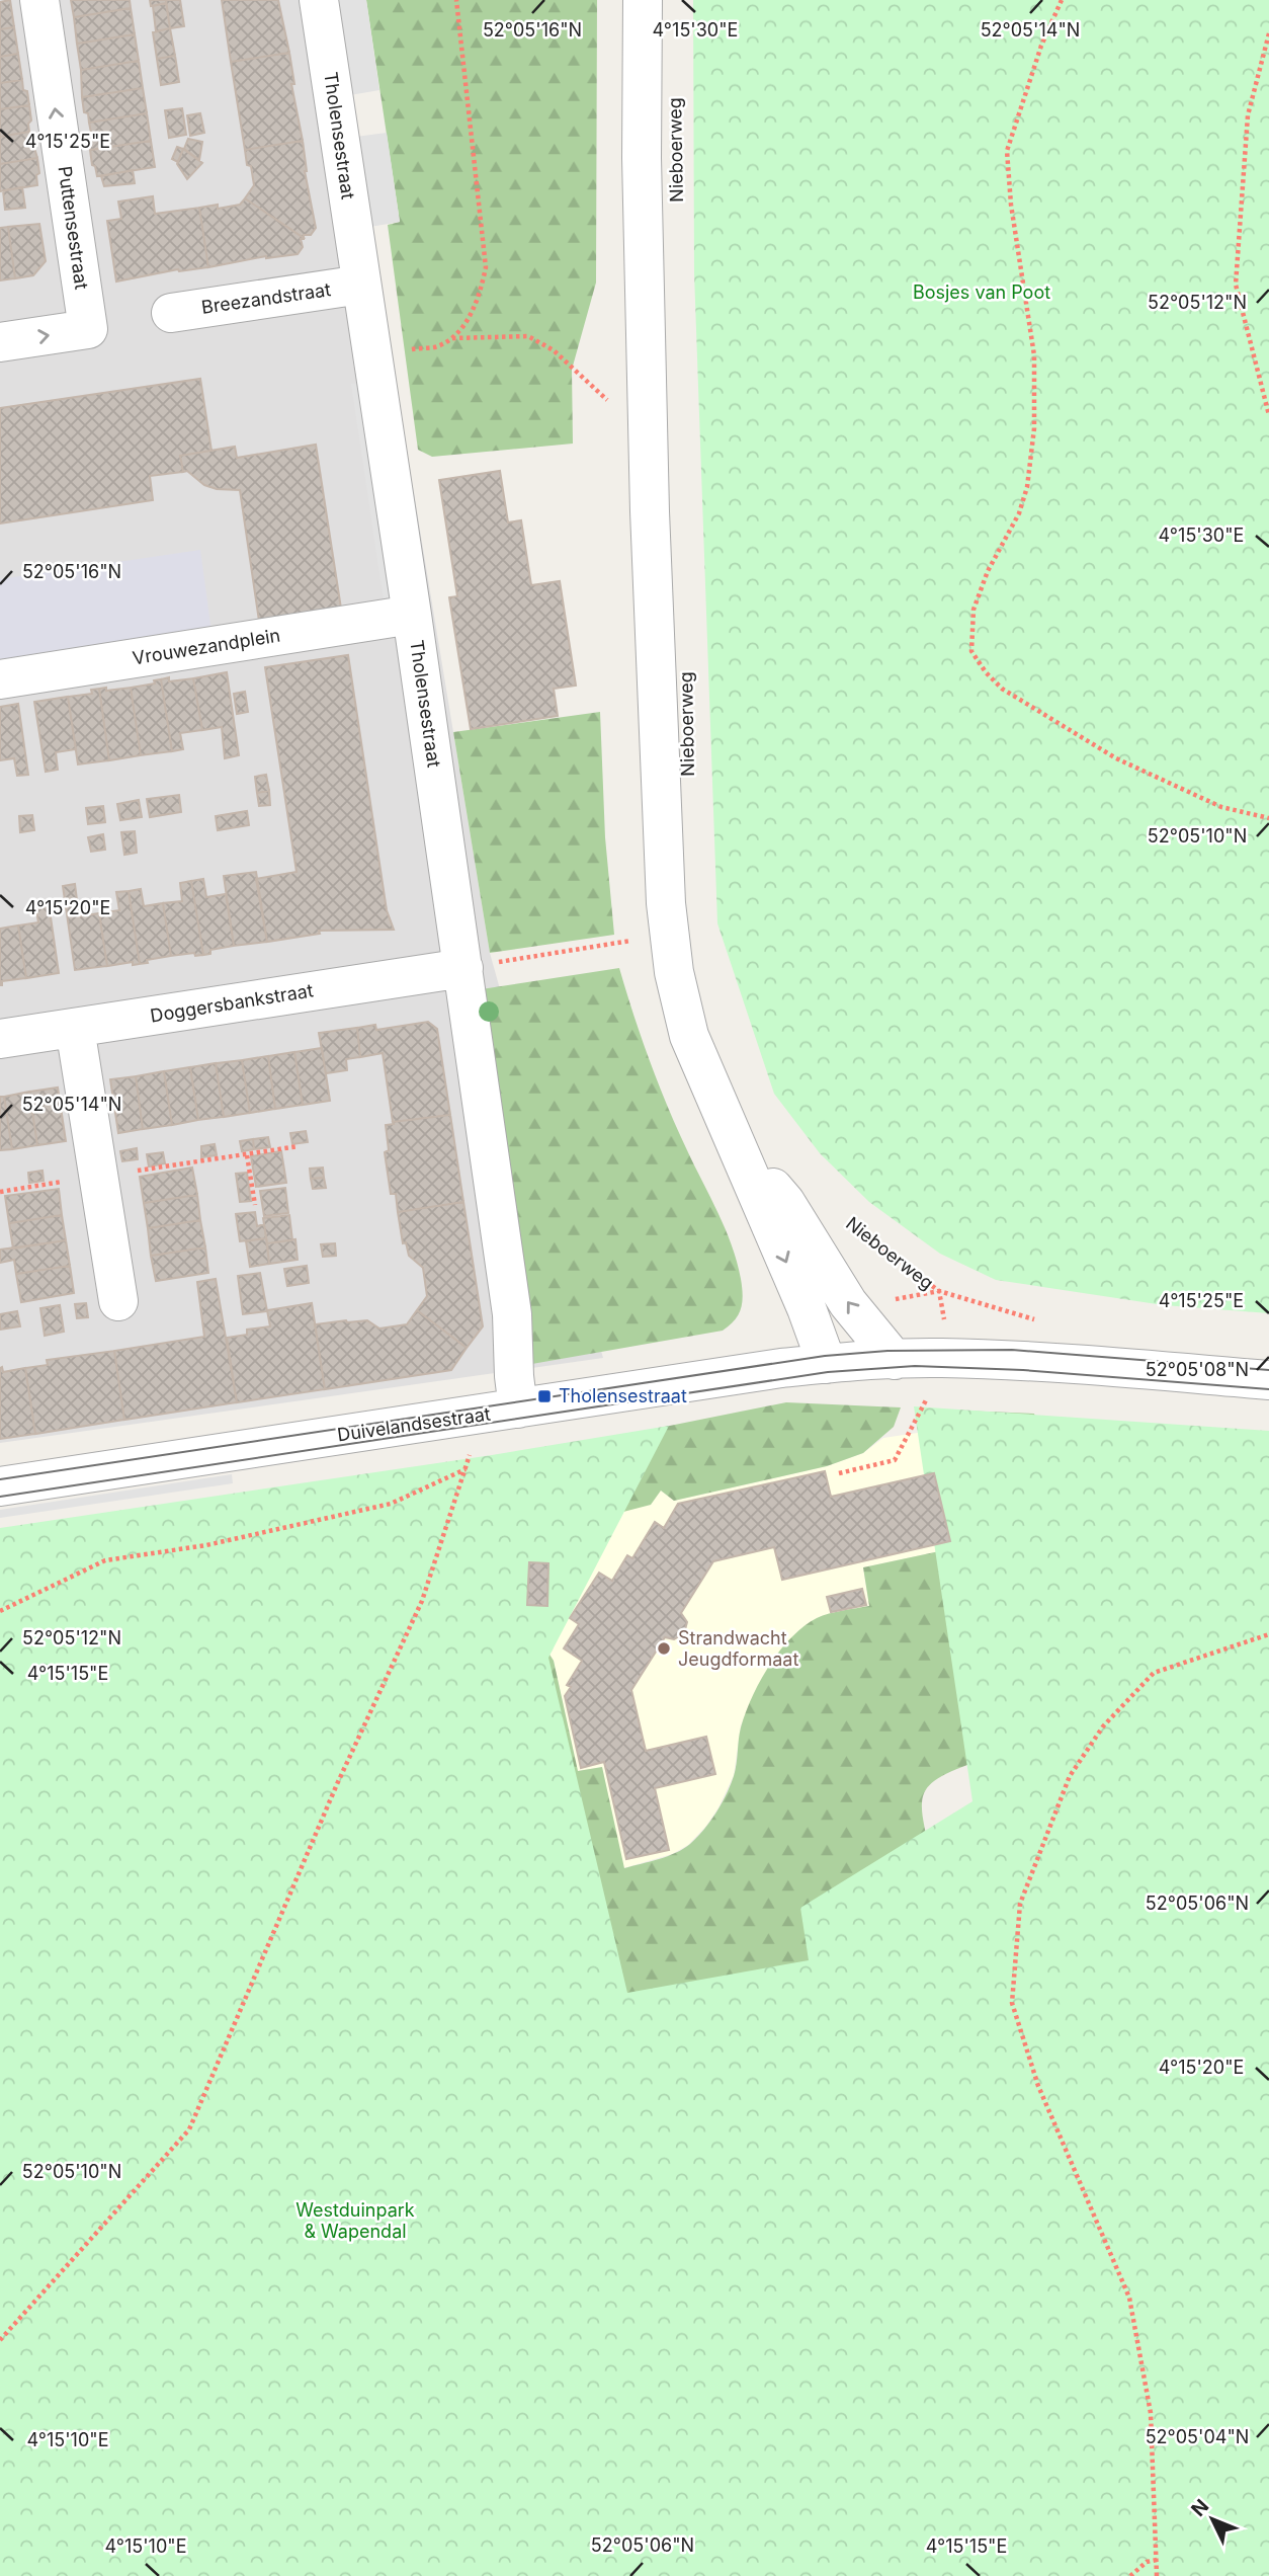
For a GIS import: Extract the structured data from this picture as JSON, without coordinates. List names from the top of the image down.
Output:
{
  "streets": {
    "street": [
      "Tholensestraat",
      "Nieboerweg",
      "Puttensestraat",
      "Breezandstraat",
      "Vrouwezandplein",
      "Doggersbankstraat",
      "Duivelandsestraat"
    ]
  },
  "crossings": [
    ["Tholensestraat", "Breezandstraat"],
    ["Tholensestraat", "Vrouwezandplein"],
    ["Tholensestraat", "Doggersbankstraat"],
    ["Tholensestraat", "Duivelandsestraat"],
    ["Nieboerweg", "Duivelandsestraat"]
  ],
  "one_way": ["Puttensestraat"],
  "parks": ["Bosjes van Poot", "Westduinpark & Wapendal"],
  "places": {
    "transit": ["Tholensestraat"],
    "other": ["Strandwacht Jeugdformaat"]
  },
  "north": "top left",
  "coordinates": [
    "4°15'30\"E",
    "52°05'16\"N",
    "52°05'14\"N",
    "4°15'25\"E",
    "52°05'12\"N",
    "52°05'10\"N",
    "4°15'20\"E",
    "52°05'08\"N",
    "4°15'15\"E",
    "52°05'06\"N",
    "52°05'04\"N",
    "4°15'10\"E"
  ]
}
